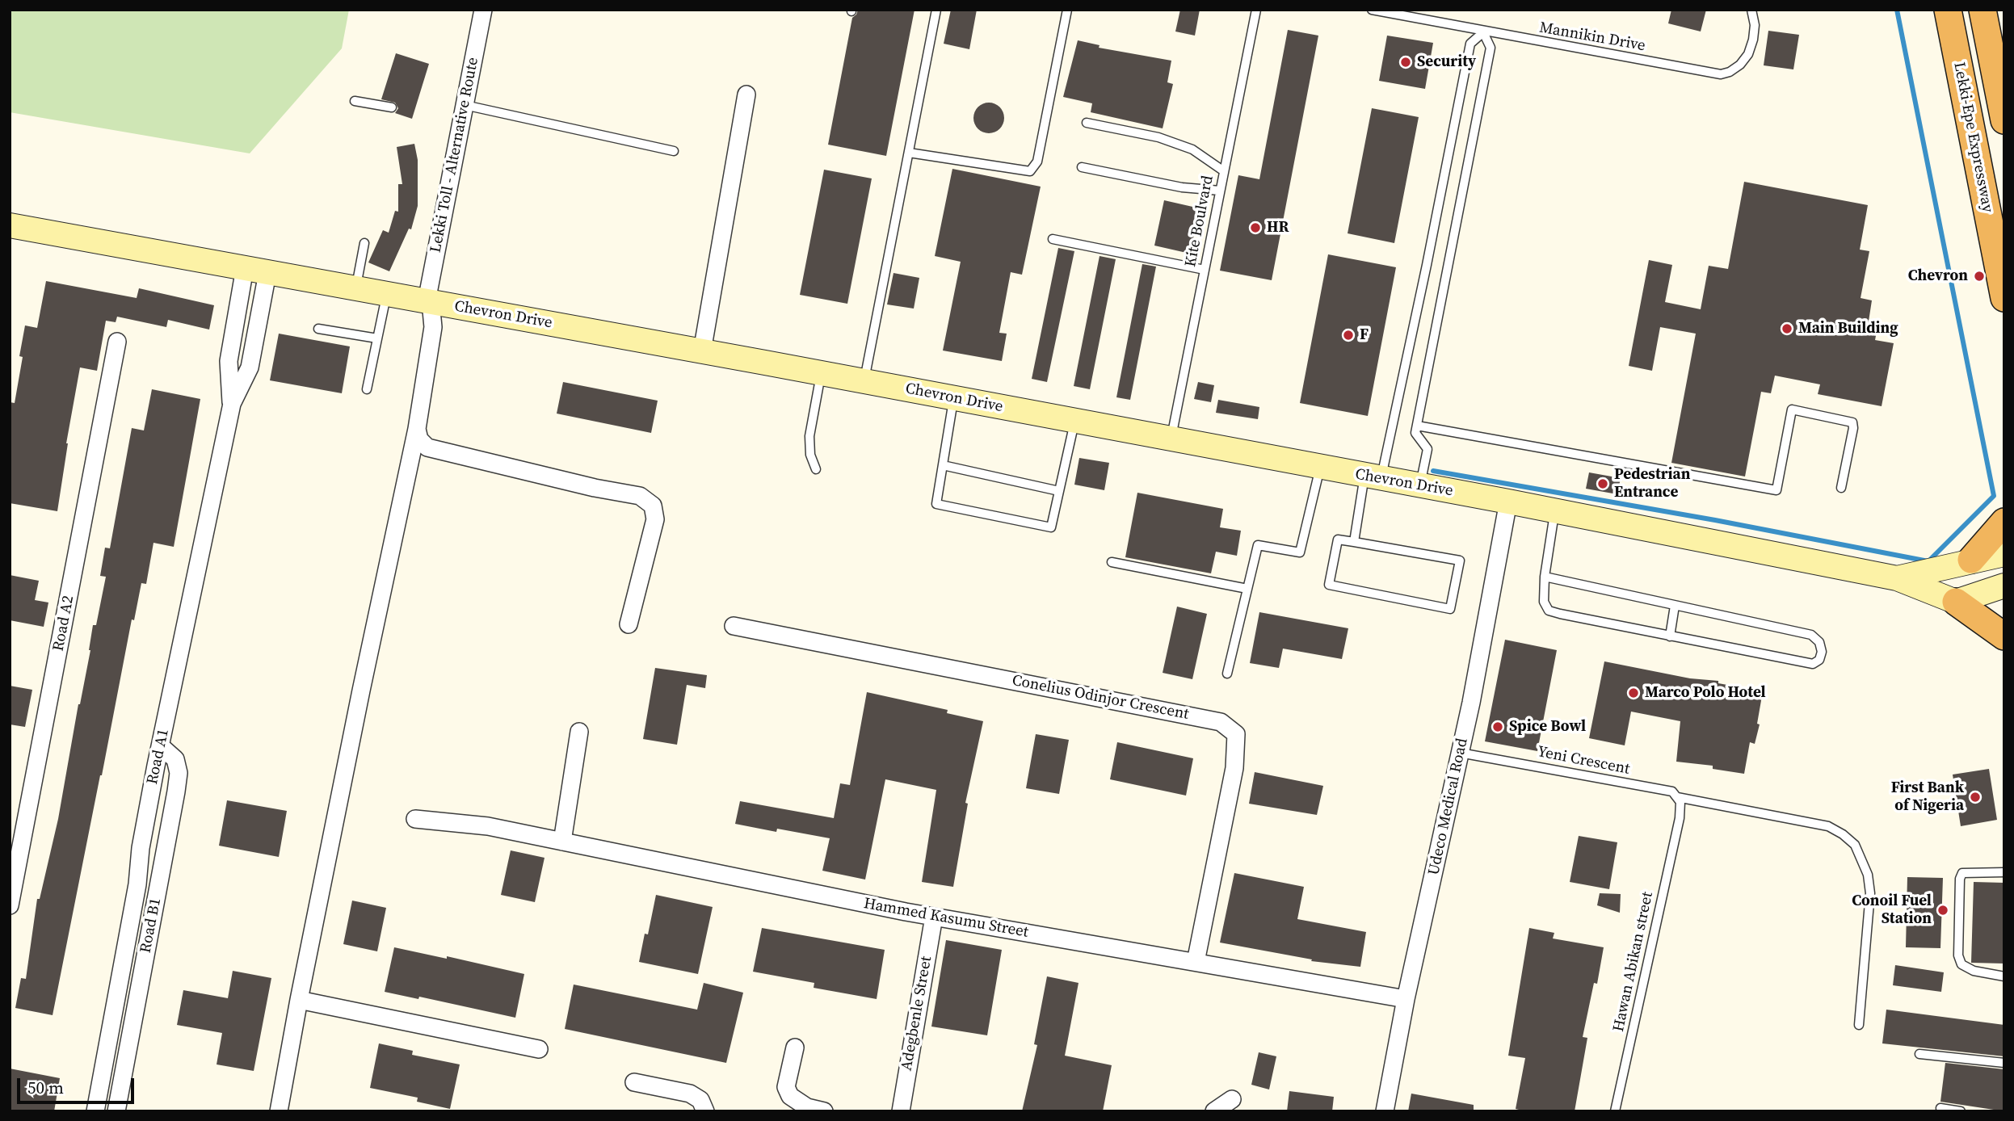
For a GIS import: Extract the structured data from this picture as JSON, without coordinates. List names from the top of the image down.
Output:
{
  "streets": {
    "highway": ["Lekki-Epe Expressway"],
    "main road": ["Chevron Drive"],
    "street": [
      "Lekki Toll - Alternative Route",
      "Road A2",
      "Conelius Odinjor Crescent",
      "Road A1",
      "Udeco Medical Road",
      "Hammed Kasumu Street",
      "Road B1",
      "Adegbenle Street"
    ],
    "lane": [
      "Mannikin Drive",
      "Kite Boulvard",
      "Yeni Crescent",
      "Hawan Abikan street"
    ]
  },
  "crossings": [
    ["Lekki Toll - Alternative Route", "Chevron Drive"],
    ["Kite Boulvard", "Chevron Drive"],
    ["Chevron Drive", "Road A1"],
    ["Chevron Drive", "Udeco Medical Road"],
    ["Conelius Odinjor Crescent", "Hammed Kasumu Street"],
    ["Road A1", "Road B1"],
    ["Yeni Crescent", "Udeco Medical Road"],
    ["Yeni Crescent", "Hawan Abikan street"],
    ["Udeco Medical Road", "Hammed Kasumu Street"],
    ["Hammed Kasumu Street", "Adegbenle Street"]
  ],
  "places": [
    "Security",
    "HR",
    "Chevron",
    "Main Building",
    "F",
    "Pedestrian Entrance",
    "Marco Polo Hotel",
    "Spice Bowl",
    "First Bank of Nigeria",
    "Conoil Fuel Station"
  ],
  "scale_bar": "50 m"
}
